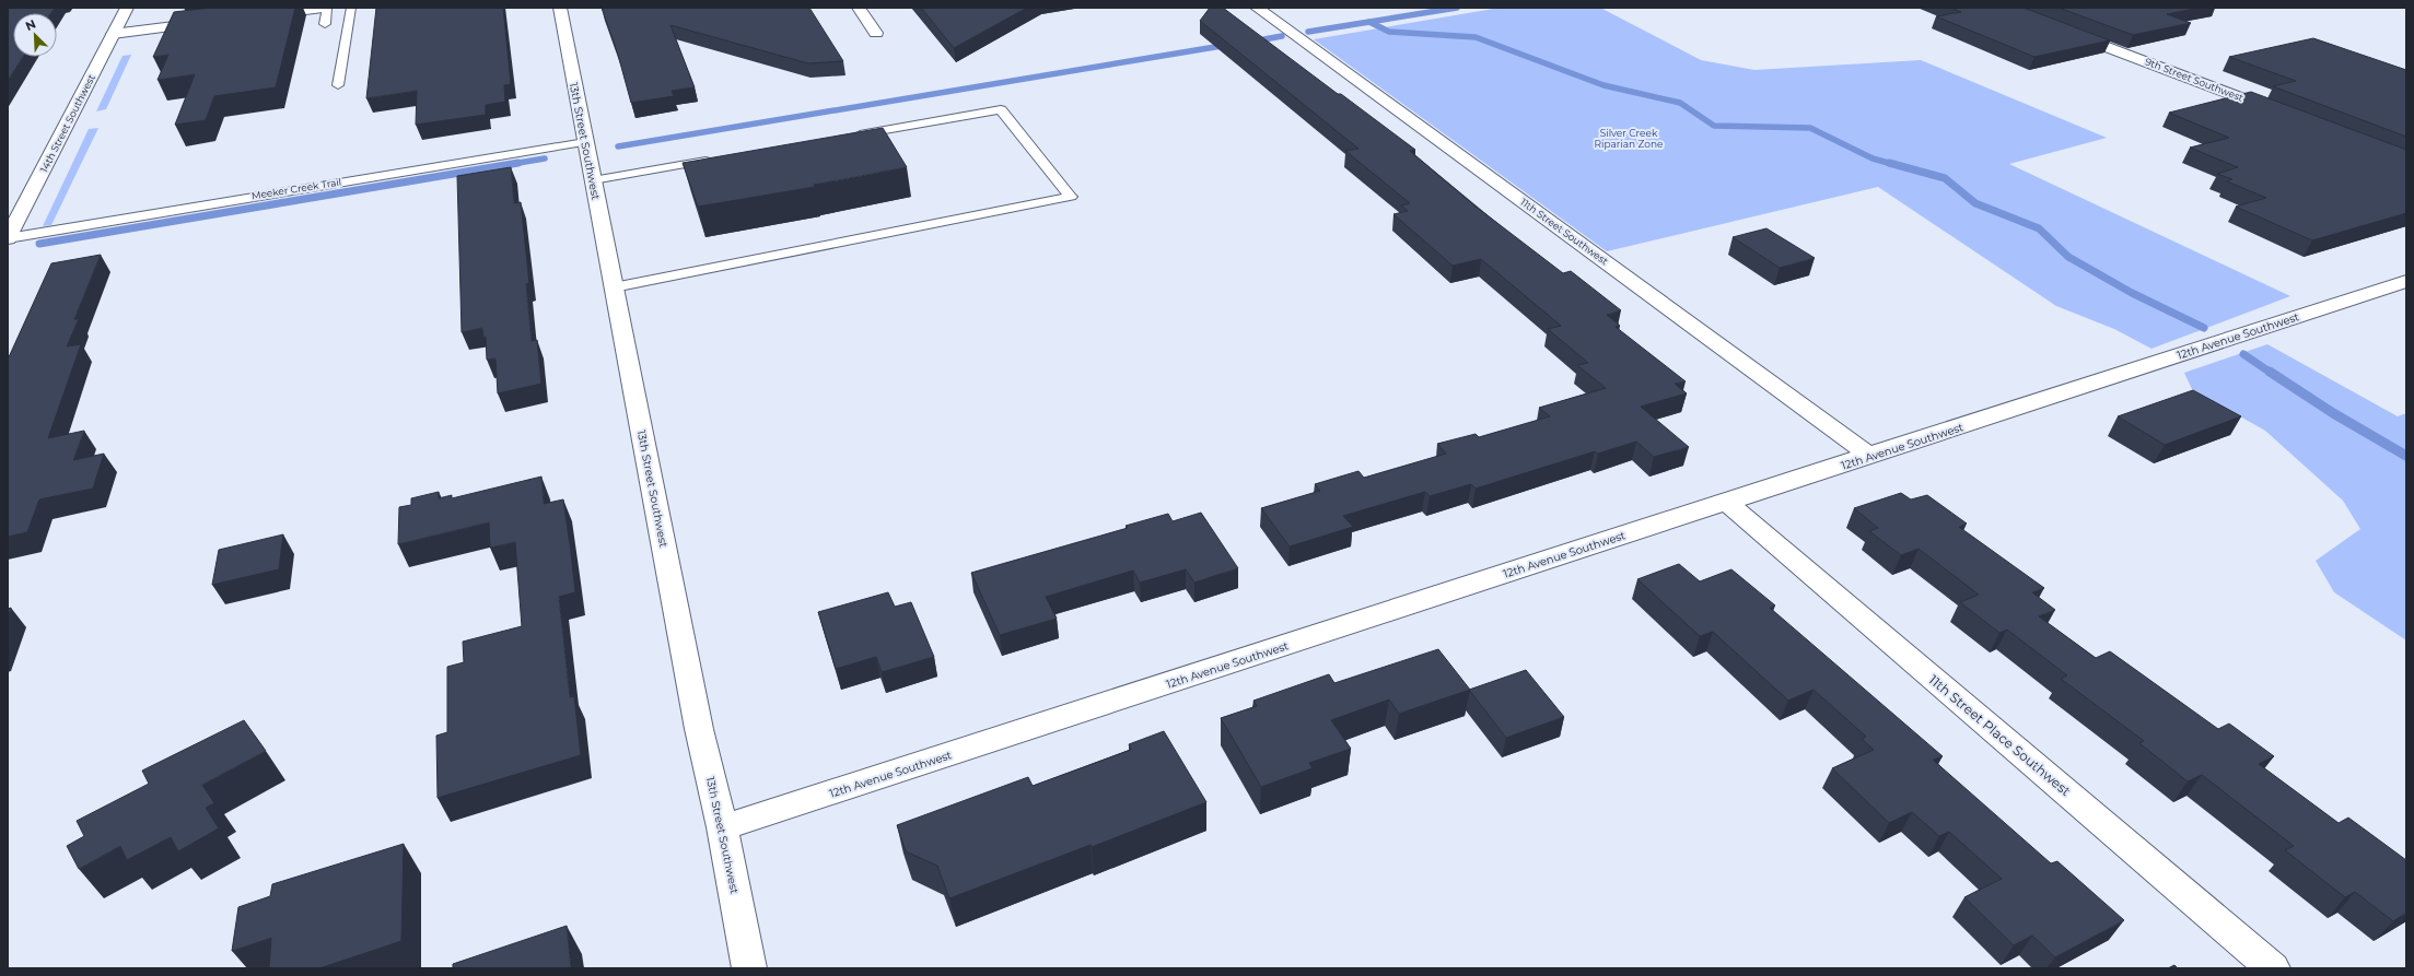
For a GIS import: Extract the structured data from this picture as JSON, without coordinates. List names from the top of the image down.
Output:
{
  "streets": {
    "street": [
      "9th Street Southwest",
      "14th Street Southwest",
      "13th Street Southwest",
      "11th Street Southwest",
      "12th Avenue Southwest",
      "11th Street Place Southwest"
    ],
    "lane": ["Meeker Creek Trail"]
  },
  "crossings": [
    ["14th Street Southwest", "Meeker Creek Trail"],
    ["13th Street Southwest", "Meeker Creek Trail"],
    ["13th Street Southwest", "12th Avenue Southwest"],
    ["11th Street Southwest", "12th Avenue Southwest"],
    ["12th Avenue Southwest", "11th Street Place Southwest"]
  ],
  "parks": ["Silver Creek Riparian Zone"],
  "north": "top left"
}
